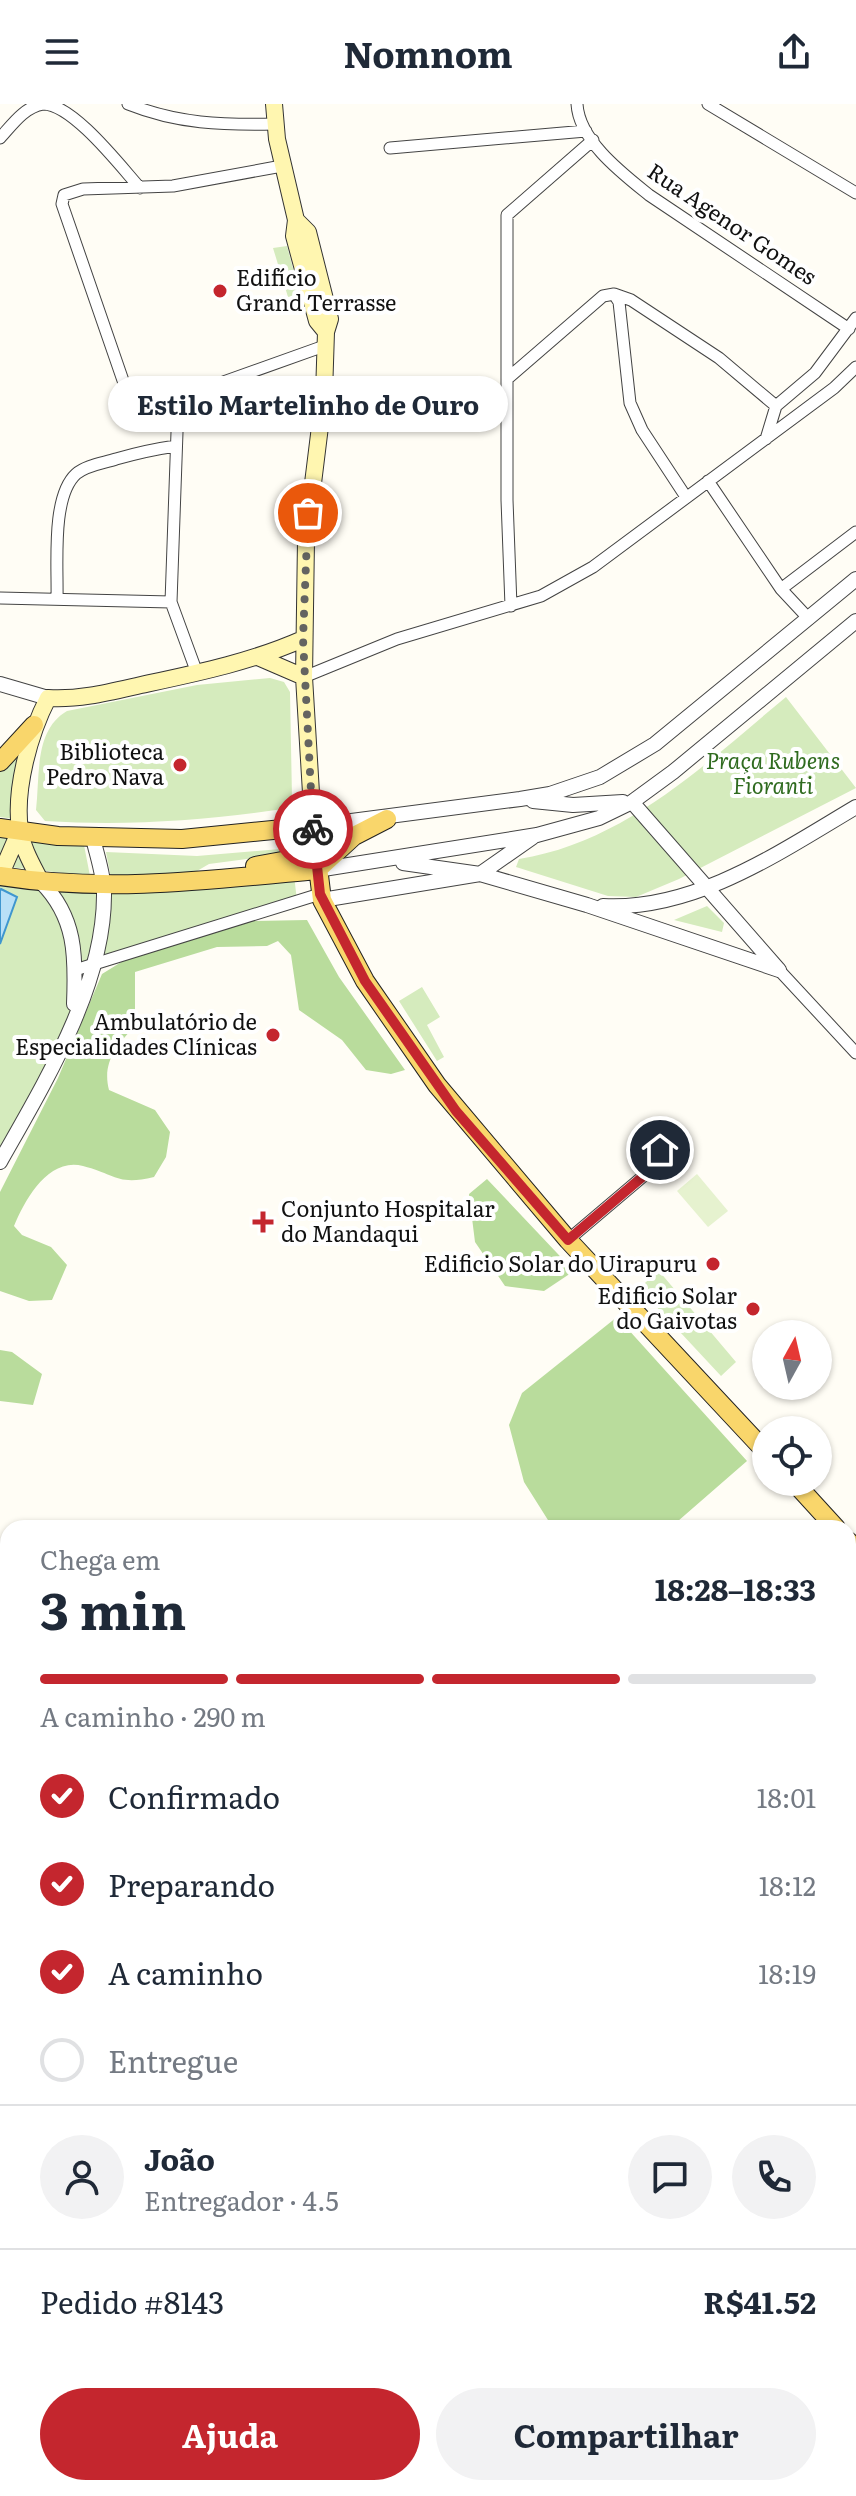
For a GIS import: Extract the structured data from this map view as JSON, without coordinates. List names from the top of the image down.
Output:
{
  "streets": {
    "street": ["Rua Agenor Gomes"]
  },
  "parks": ["Praça Rubens Fioranti"],
  "places": {
    "other": [
      "Edifício Grand Terrasse",
      "Estilo Martelinho de Ouro",
      "Biblioteca Pedro Nava",
      "Ambulatório de Especialidades Clínicas",
      "Edificio Solar do Uirapuru",
      "Edificio Solar do Gaivotas"
    ],
    "health": ["Conjunto Hospitalar do Mandaqui"]
  },
  "north": "top",
  "page": {
    "header": "Nomnom",
    "bubble": "Estilo Martelinho de Ouro",
    "heading": ["3 min", "Chega em", "18:28–18:33"],
    "panel": [
      "João",
      "Entregador · 4.5",
      "Pedido #8143",
      "R$41.52"
    ],
    "bar": "A caminho · 290 m",
    "list": [
      ["Confirmado", "18:01"],
      ["Preparando", "18:12"],
      ["A caminho", "18:19"],
      "Entregue"
    ],
    "buttons": ["Ajuda", "Compartilhar"]
  }
}
